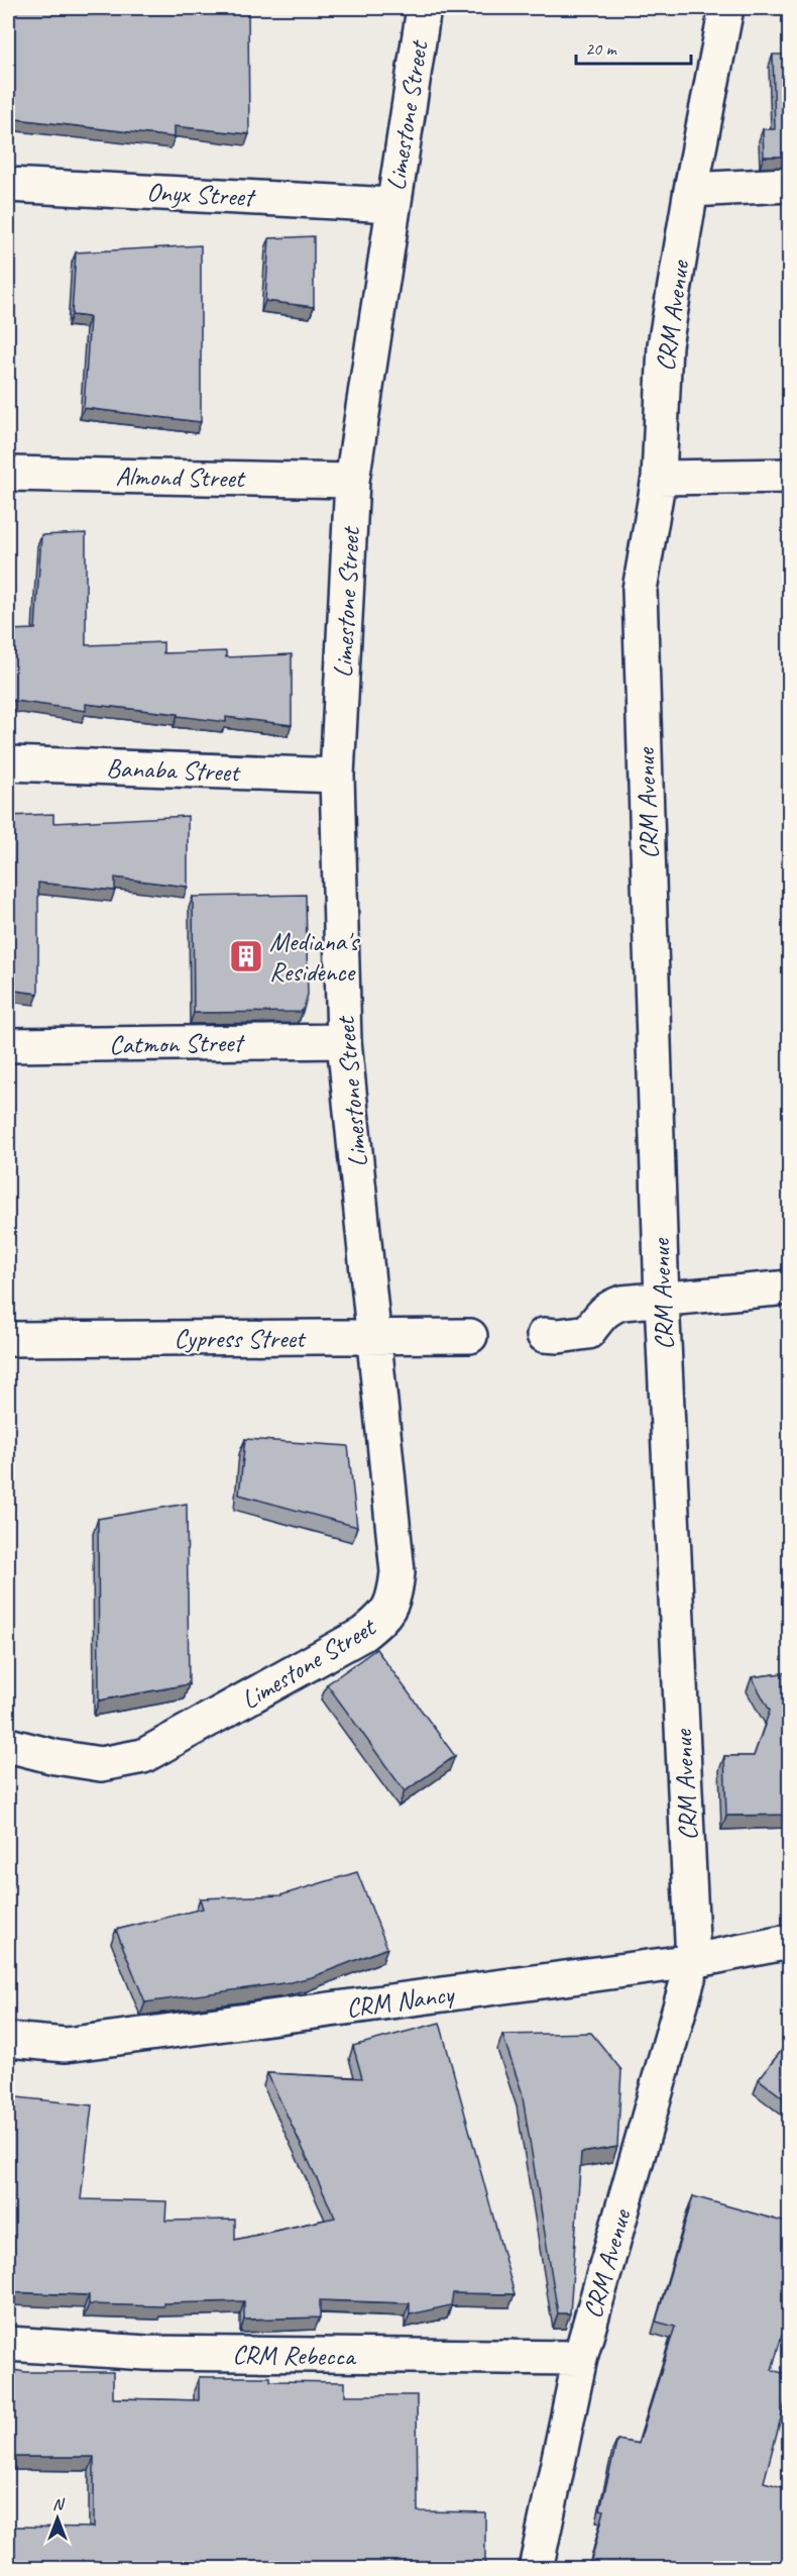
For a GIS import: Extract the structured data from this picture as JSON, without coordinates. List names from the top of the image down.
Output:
{
  "streets": {
    "street": [
      "Limestone Street",
      "Onyx Street",
      "CRM Avenue",
      "Almond Street",
      "Banaba Street",
      "Catmon Street",
      "Cypress Street",
      "CRM Nancy",
      "CRM Rebecca"
    ]
  },
  "crossings": [
    ["Limestone Street", "Onyx Street"],
    ["Limestone Street", "Almond Street"],
    ["Limestone Street", "Banaba Street"],
    ["Limestone Street", "Catmon Street"],
    ["Limestone Street", "Cypress Street"],
    ["CRM Avenue", "CRM Nancy"],
    ["CRM Avenue", "CRM Rebecca"]
  ],
  "places": {
    "building": ["Mediana's Residence"]
  },
  "scale_bar": "20 m",
  "north": "top"
}
